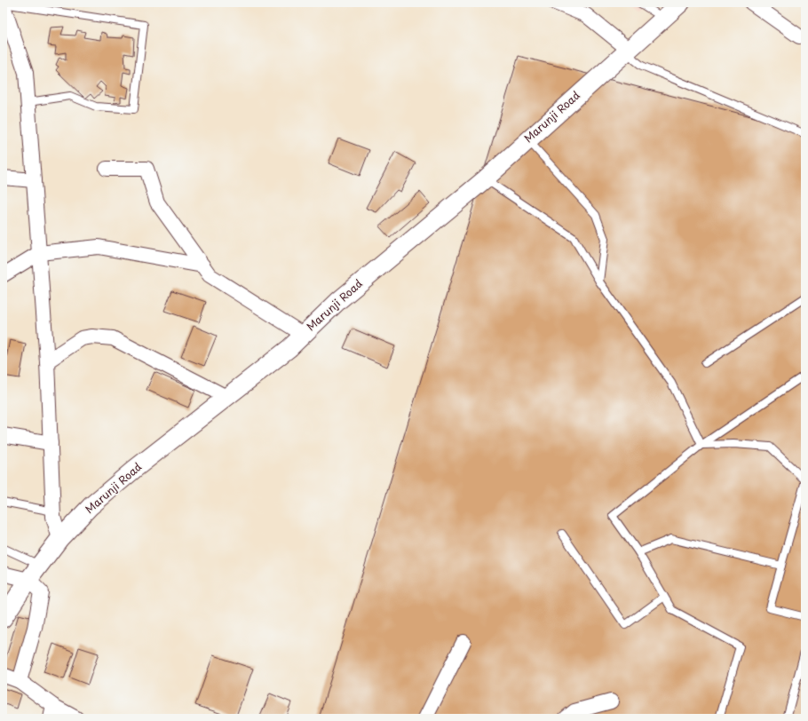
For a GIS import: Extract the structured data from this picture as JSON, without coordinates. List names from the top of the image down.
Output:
{
  "streets": {
    "street": ["Marunji Road"]
  }
}
